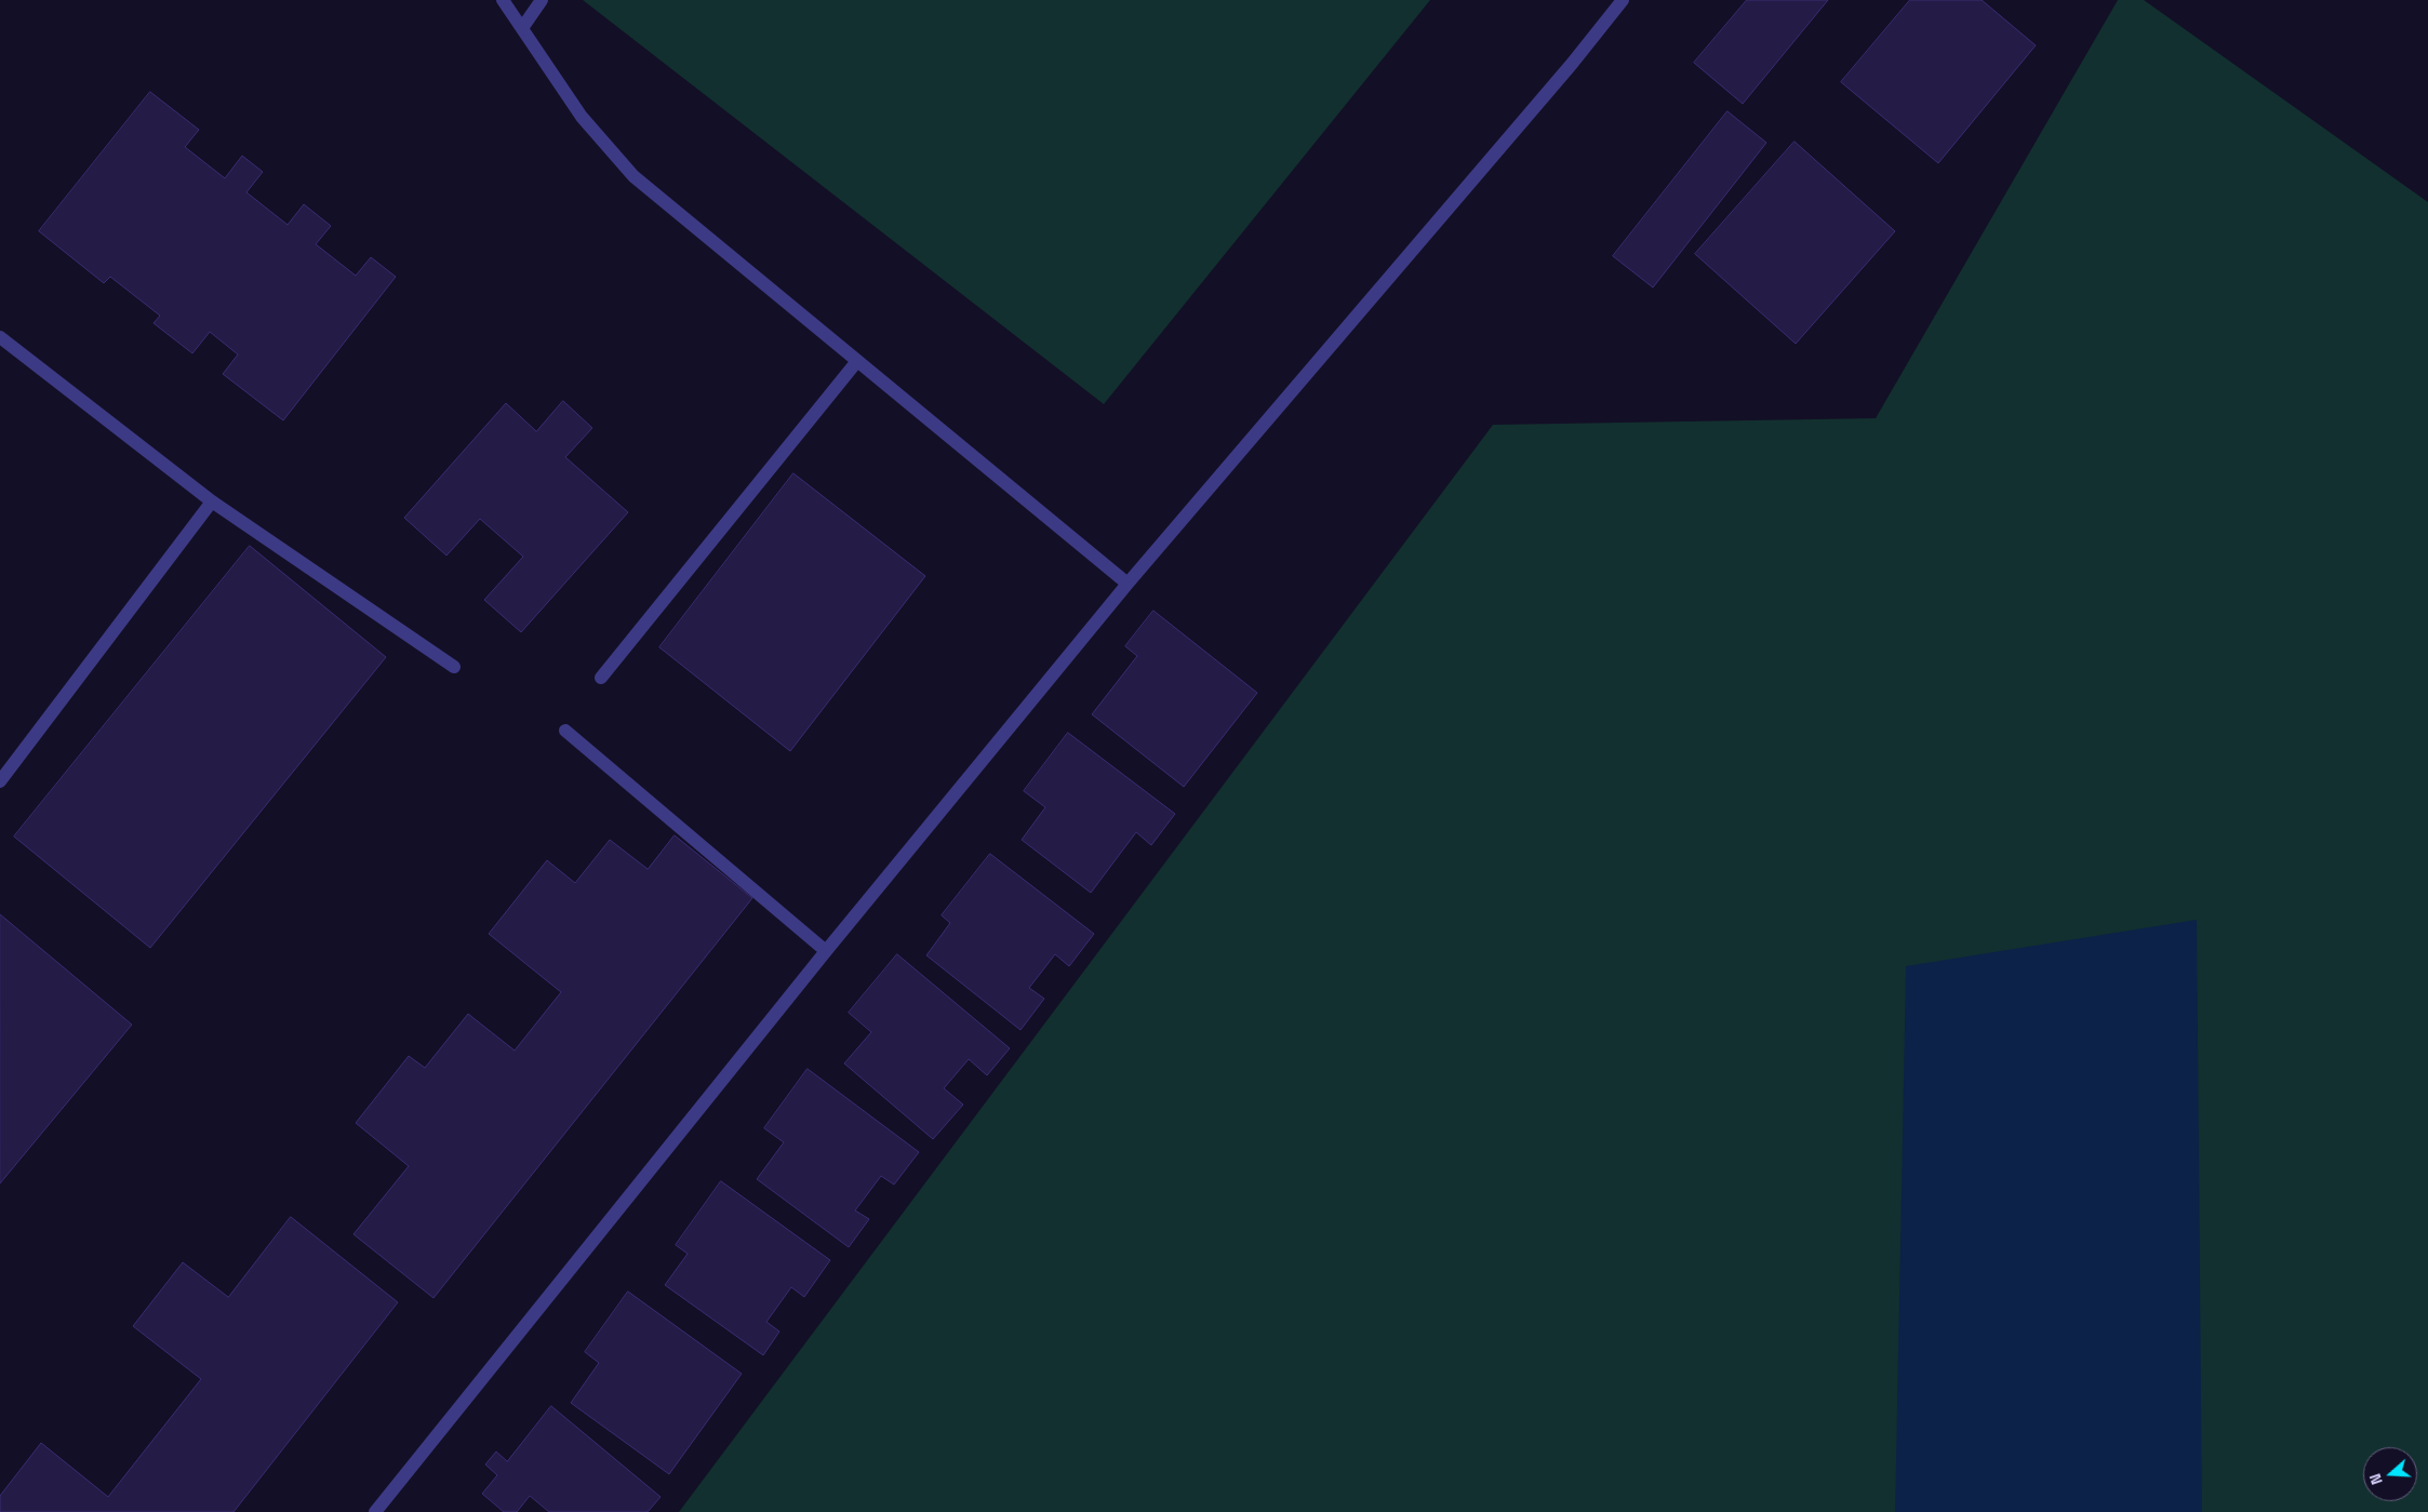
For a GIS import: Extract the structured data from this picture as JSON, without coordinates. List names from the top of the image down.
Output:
{
  "north": "left"
}
